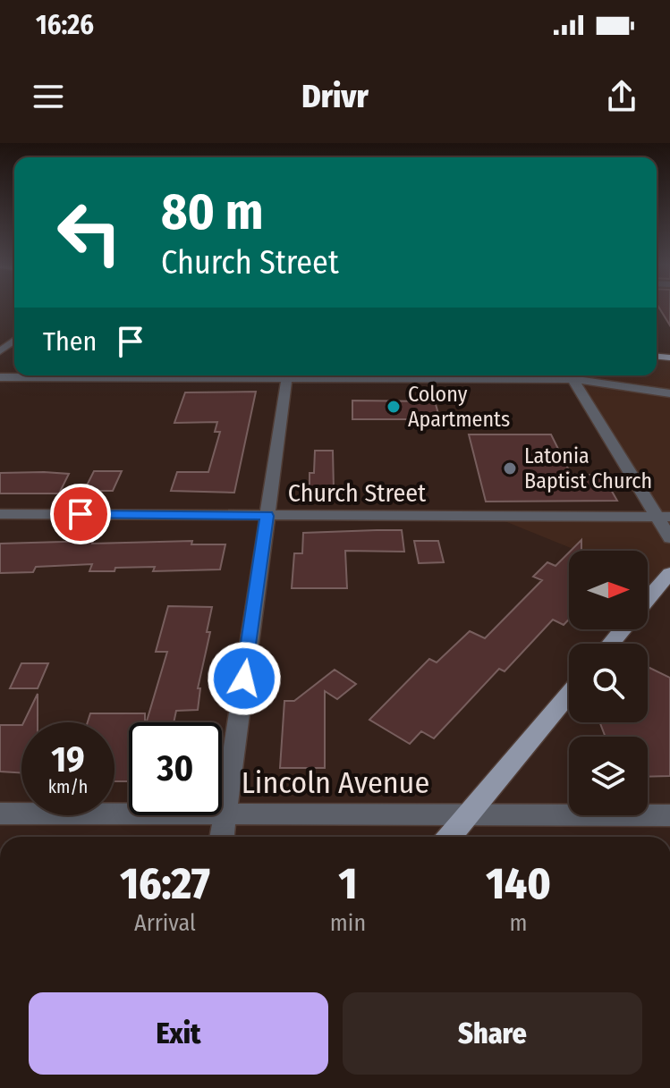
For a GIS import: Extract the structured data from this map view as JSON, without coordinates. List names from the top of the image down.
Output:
{
  "streets": {
    "street": ["Church Street", "Lincoln Avenue"]
  },
  "places": ["Colony Apartments", "Latonia Baptist Church"],
  "north": "right",
  "page": {
    "status": "16:26",
    "header": "Drivr",
    "turn": ["80 m", "Church Street"],
    "then": "Then",
    "speed": "19 km/h",
    "limit": "30",
    "eta": [
      "16:27",
      "Arrival",
      "1",
      "min",
      "140",
      "m"
    ],
    "buttons": ["Exit", "Share"]
  }
}
